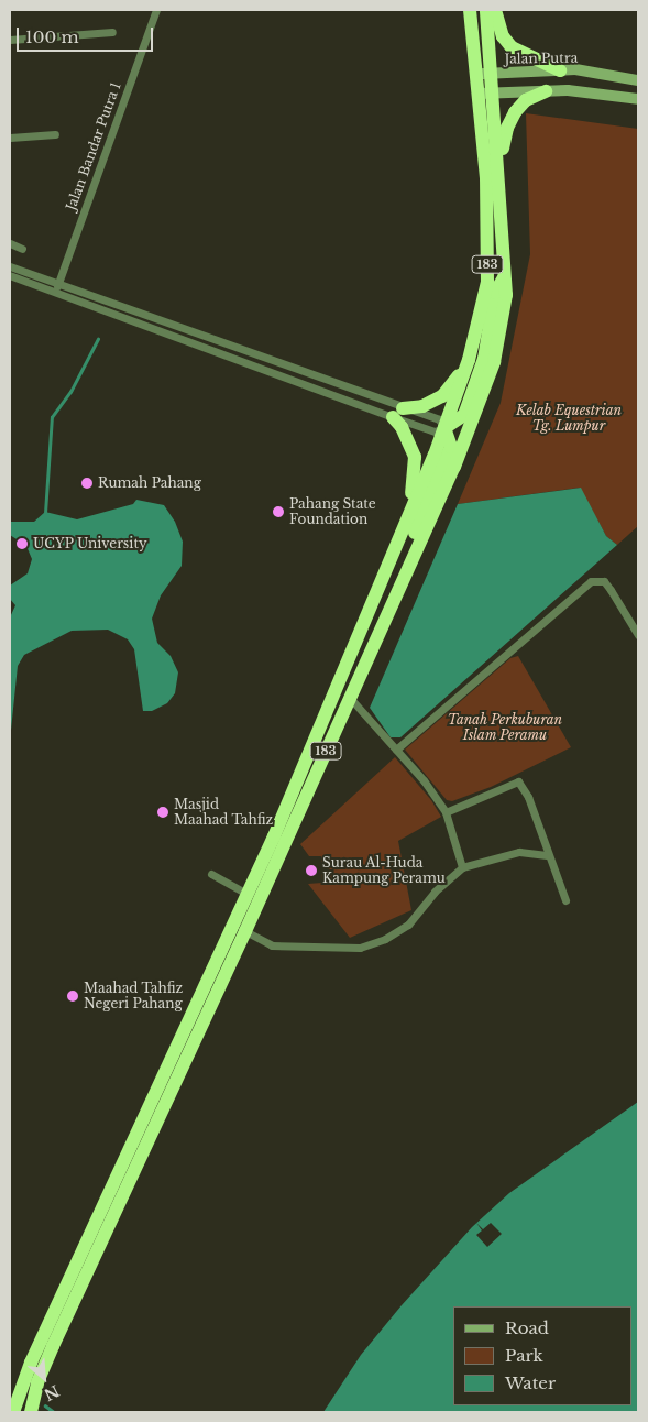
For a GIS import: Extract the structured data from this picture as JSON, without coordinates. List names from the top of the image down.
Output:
{
  "streets": {
    "highway": ["183"],
    "main road": ["Jalan Putra"],
    "street": ["Jalan Bandar Putra 1"]
  },
  "crossings": [
    ["Jalan Putra", "183"]
  ],
  "parks": ["Kelab Equestrian Tg. Lumpur", "Tanah Perkuburan Islam Peramu"],
  "places": [
    "Rumah Pahang",
    "Pahang State Foundation",
    "UCYP University",
    "Masjid Maahad Tahfiz",
    "Surau Al-Huda Kampung Peramu",
    "Maahad Tahfiz Negeri Pahang"
  ],
  "legend": ["Road", "Park", "Water"],
  "scale_bar": "100 m",
  "north": "bottom right"
}
